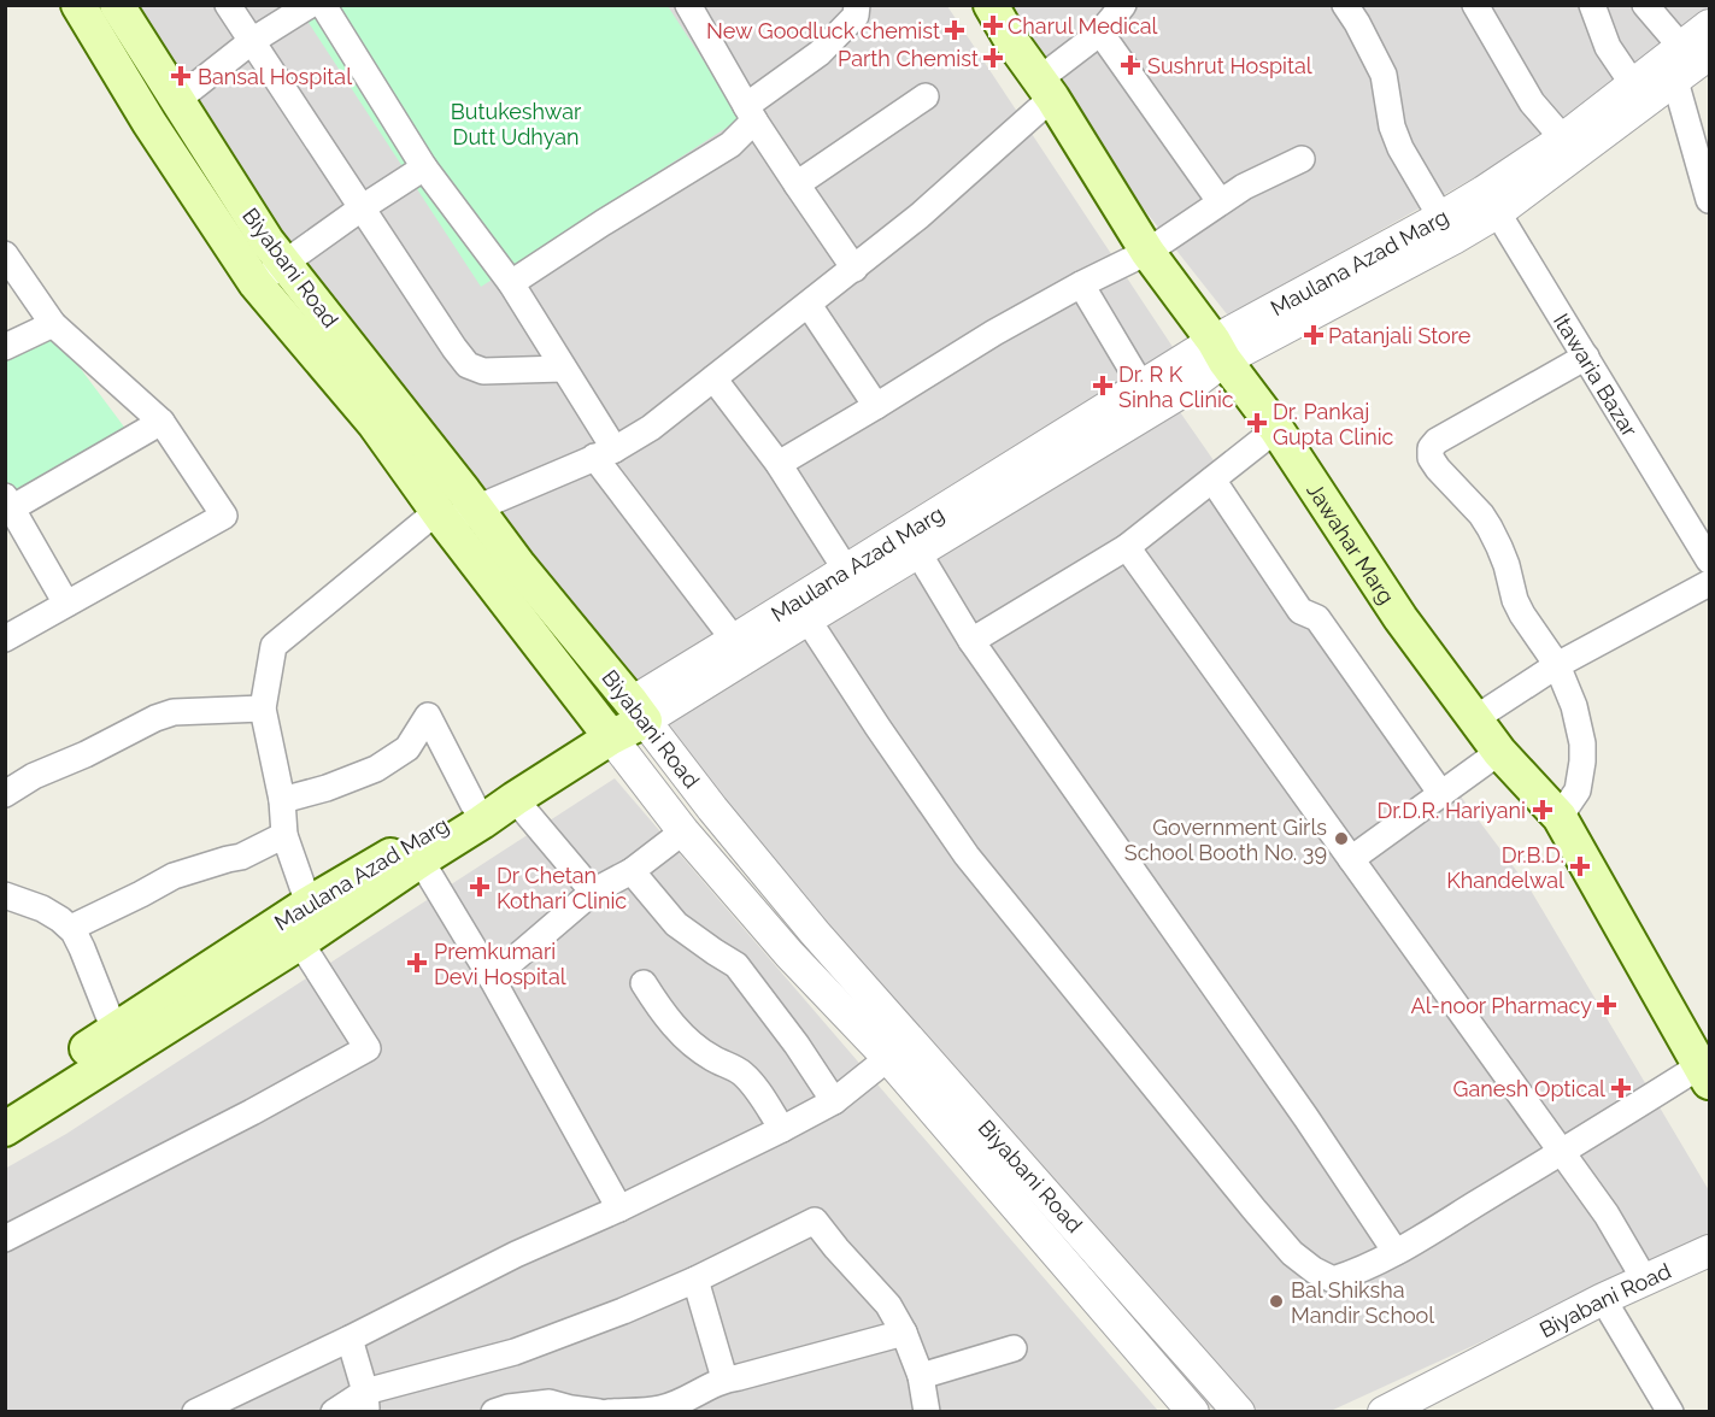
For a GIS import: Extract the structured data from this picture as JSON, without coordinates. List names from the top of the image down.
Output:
{
  "streets": {
    "main road": ["Maulana Azad Marg", "Biyabani Road", "Jawahar Marg"],
    "street": ["Itawaria Bazar"]
  },
  "crossings": [
    ["Maulana Azad Marg", "Biyabani Road"],
    ["Maulana Azad Marg", "Itawaria Bazar"],
    ["Maulana Azad Marg", "Jawahar Marg"]
  ],
  "parks": ["Butukeshwar Dutt Udhyan"],
  "places": {
    "health": [
      "Charul Medical",
      "New Goodluck chemist",
      "Parth Chemist",
      "Sushrut Hospital",
      "Bansal Hospital",
      "Patanjali Store",
      "Dr. R K Sinha Clinic",
      "Dr. Pankaj Gupta Clinic",
      "Dr.D.R. Hariyani",
      "Dr.B.D. Khandelwal",
      "Dr Chetan Kothari Clinic",
      "Premkumari Devi Hospital",
      "Al-noor Pharmacy",
      "Ganesh Optical"
    ],
    "other": ["Government Girls School Booth No. 39", "Bal Shiksha Mandir School"]
  }
}
